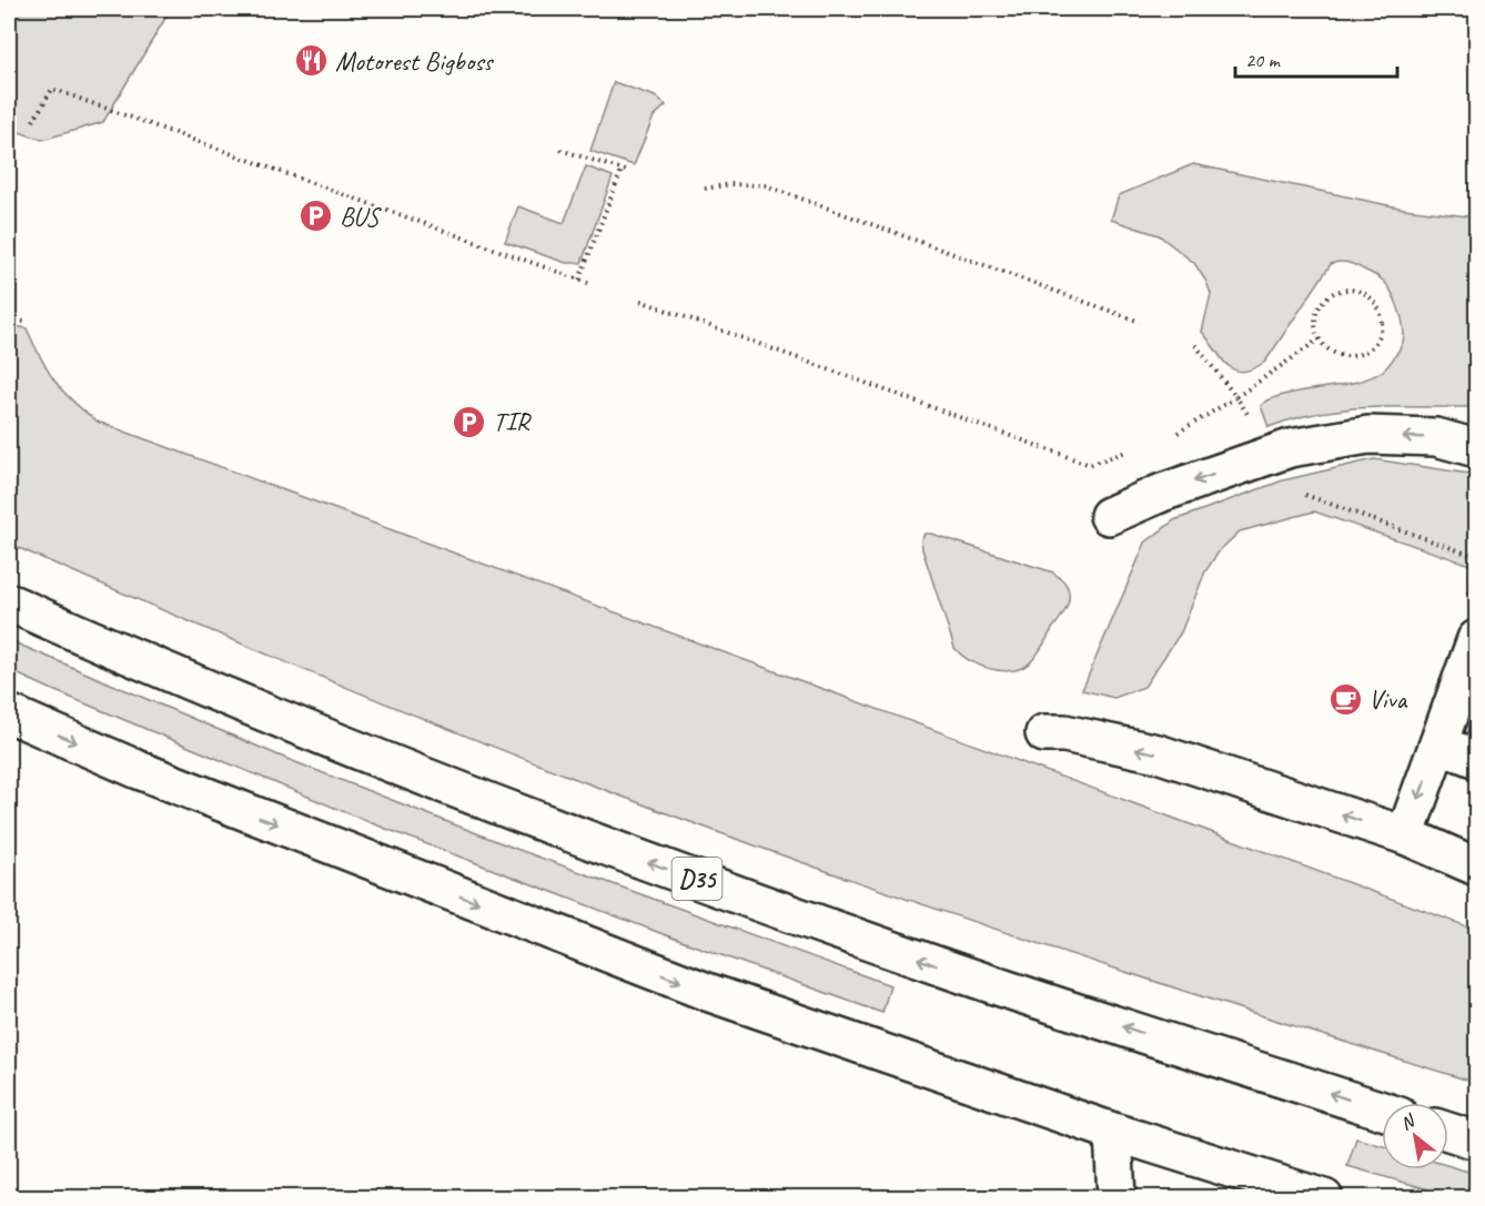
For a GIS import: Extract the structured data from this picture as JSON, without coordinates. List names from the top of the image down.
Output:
{
  "streets": {
    "main road": ["D35"]
  },
  "places": {
    "restaurant": ["Motorest Bigboss"],
    "parking": ["BUS", "TIR"],
    "cafe": ["Viva"]
  },
  "scale_bar": "20 m",
  "north": "top left"
}
